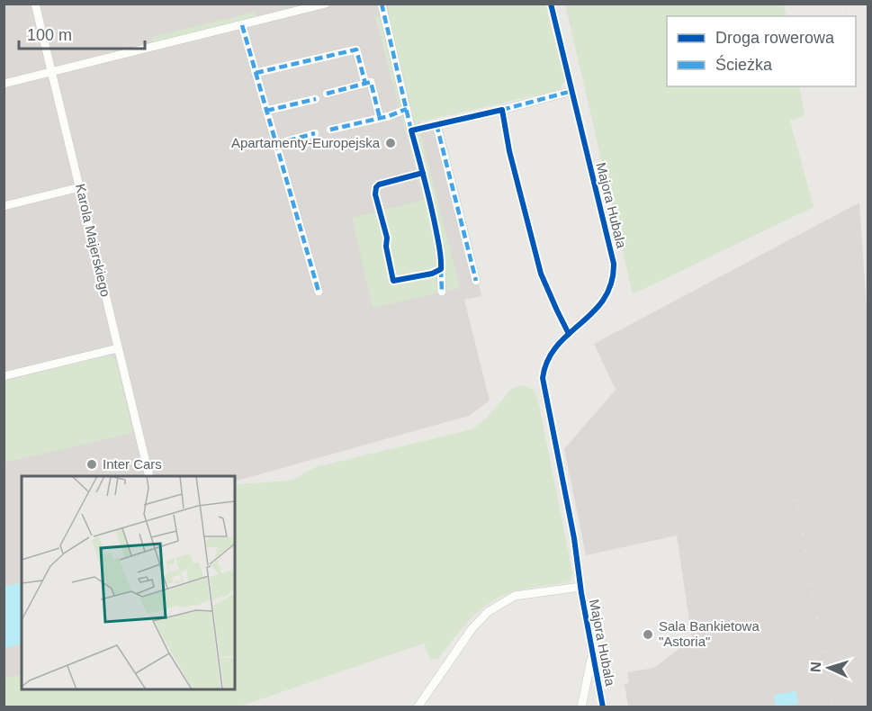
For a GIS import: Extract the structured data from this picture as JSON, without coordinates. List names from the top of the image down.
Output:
{
  "streets": {
    "street": ["Majora Hubala", "Karola Majerskiego"]
  },
  "places": ["Apartamenty-Europejska", "Inter Cars", "Sala Bankietowa \"Astoria\""],
  "legend": ["Droga rowerowa", "Ścieżka"],
  "scale_bar": "100 m",
  "north": "left"
}
